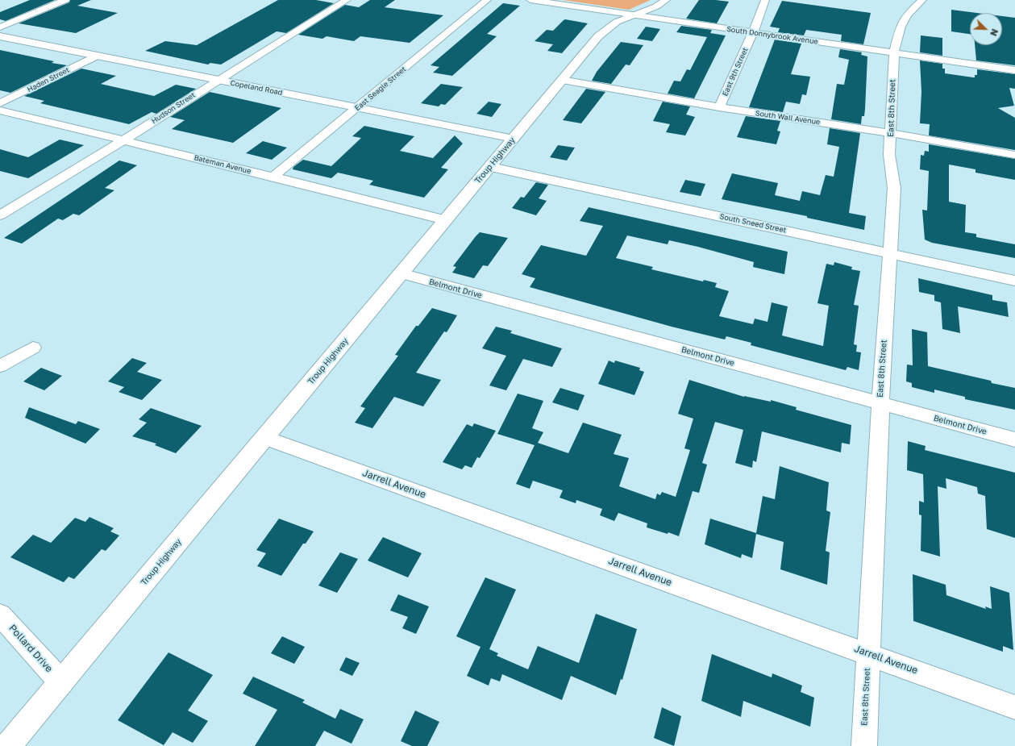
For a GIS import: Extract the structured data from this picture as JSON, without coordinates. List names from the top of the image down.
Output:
{
  "streets": {
    "main road": ["Copeland Road", "Troup Highway"],
    "street": [
      "South Donnybrook Avenue",
      "East 9th Street",
      "Haden Street",
      "East Seagle Street",
      "Hudson Street",
      "East 8th Street",
      "South Wall Avenue",
      "Bateman Avenue",
      "South Sneed Street",
      "Belmont Drive",
      "Jarrell Avenue",
      "Pollard Drive"
    ]
  },
  "crossings": [
    ["South Donnybrook Avenue", "East 9th Street"],
    ["South Donnybrook Avenue", "East 8th Street"],
    ["South Donnybrook Avenue", "Troup Highway"],
    ["East 9th Street", "South Wall Avenue"],
    ["Haden Street", "Copeland Road"],
    ["Copeland Road", "East Seagle Street"],
    ["Copeland Road", "Hudson Street"],
    ["Copeland Road", "Troup Highway"],
    ["East Seagle Street", "Bateman Avenue"],
    ["Hudson Street", "Bateman Avenue"],
    ["East 8th Street", "South Wall Avenue"],
    ["East 8th Street", "South Sneed Street"],
    ["East 8th Street", "Belmont Drive"],
    ["East 8th Street", "Jarrell Avenue"],
    ["South Wall Avenue", "Troup Highway"],
    ["Troup Highway", "Bateman Avenue"],
    ["Troup Highway", "South Sneed Street"],
    ["Troup Highway", "Belmont Drive"],
    ["Troup Highway", "Jarrell Avenue"],
    ["Troup Highway", "Pollard Drive"]
  ],
  "north": "bottom right"
}
